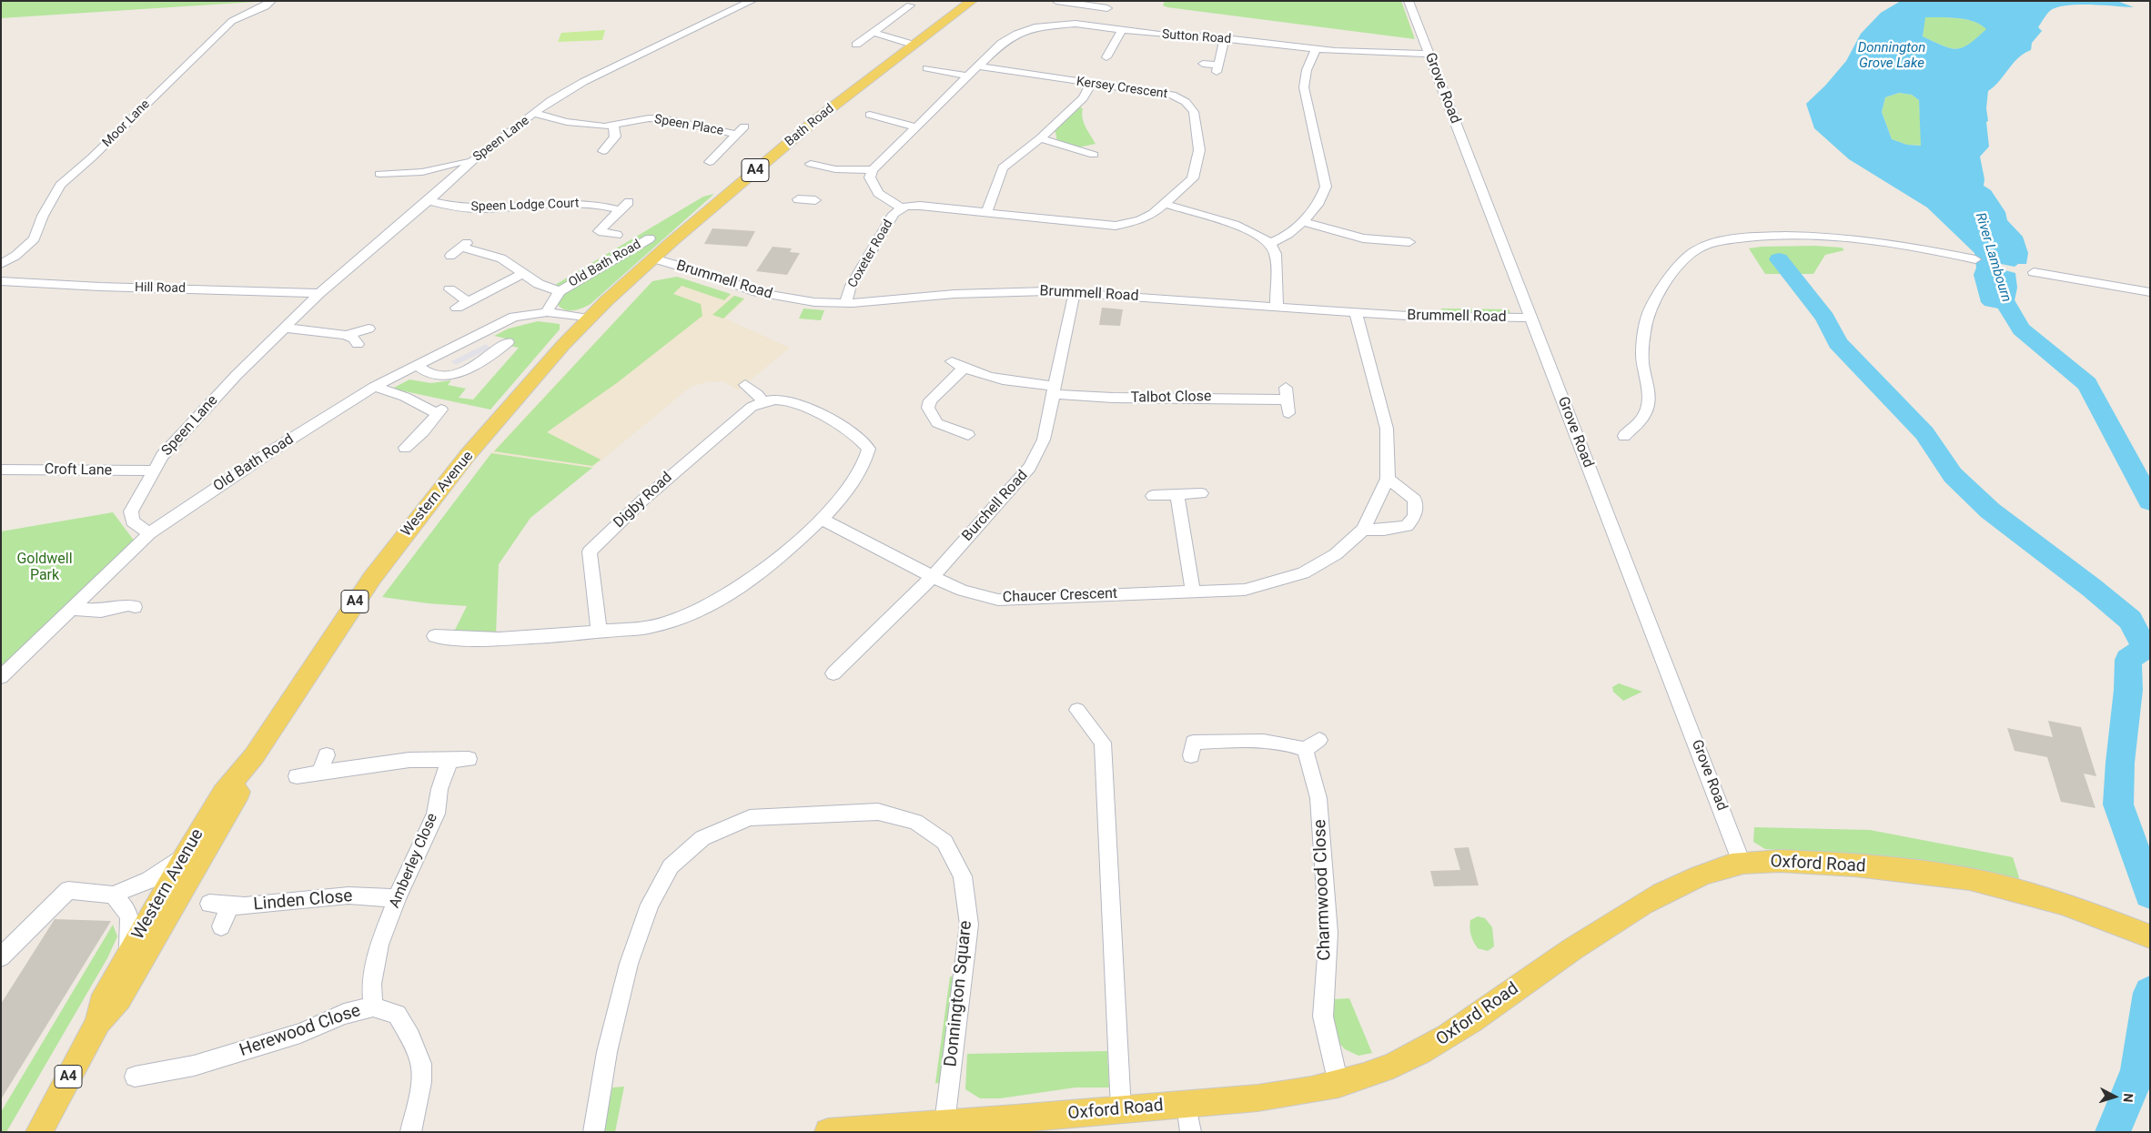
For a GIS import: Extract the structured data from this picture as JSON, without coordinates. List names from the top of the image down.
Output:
{
  "streets": {
    "main road": [
      "Bath Road",
      "A4",
      "Western Avenue",
      "Oxford Road"
    ],
    "street": [
      "Sutton Road",
      "Kersey Crescent",
      "Grove Road",
      "Moor Lane",
      "Speen Place",
      "Speen Lane",
      "Speen Lodge Court",
      "Coxeter Road",
      "Old Bath Road",
      "Brummell Road",
      "Hill Road",
      "Talbot Close",
      "Croft Lane",
      "Digby Road",
      "Burchell Road",
      "Chaucer Crescent",
      "Amberley Close",
      "Charmwood Close",
      "Linden Close",
      "Donnington Square",
      "Herewood Close"
    ]
  },
  "crossings": [
    ["Sutton Road", "Kersey Crescent"],
    ["Sutton Road", "Grove Road"],
    ["Kersey Crescent", "Coxeter Road"],
    ["Grove Road", "Brummell Road"],
    ["Grove Road", "Oxford Road"],
    ["Speen Place", "Speen Lane"],
    ["Bath Road", "Brummell Road"],
    ["Bath Road", "Western Avenue"],
    ["Speen Lane", "Speen Lodge Court"],
    ["Speen Lane", "Old Bath Road"],
    ["Speen Lane", "Hill Road"],
    ["Speen Lane", "Croft Lane"],
    ["Coxeter Road", "Brummell Road"],
    ["Old Bath Road", "Western Avenue"],
    ["Brummell Road", "Western Avenue"],
    ["Brummell Road", "Burchell Road"],
    ["Brummell Road", "Chaucer Crescent"],
    ["Talbot Close", "Burchell Road"],
    ["Burchell Road", "Chaucer Crescent"],
    ["Amberley Close", "Linden Close"],
    ["Amberley Close", "Herewood Close"],
    ["Oxford Road", "Charmwood Close"],
    ["Oxford Road", "Donnington Square"]
  ],
  "water": ["Donnington Grove Lake", "River Lambourn"],
  "parks": ["Goldwell Park"],
  "north": "right"
}
